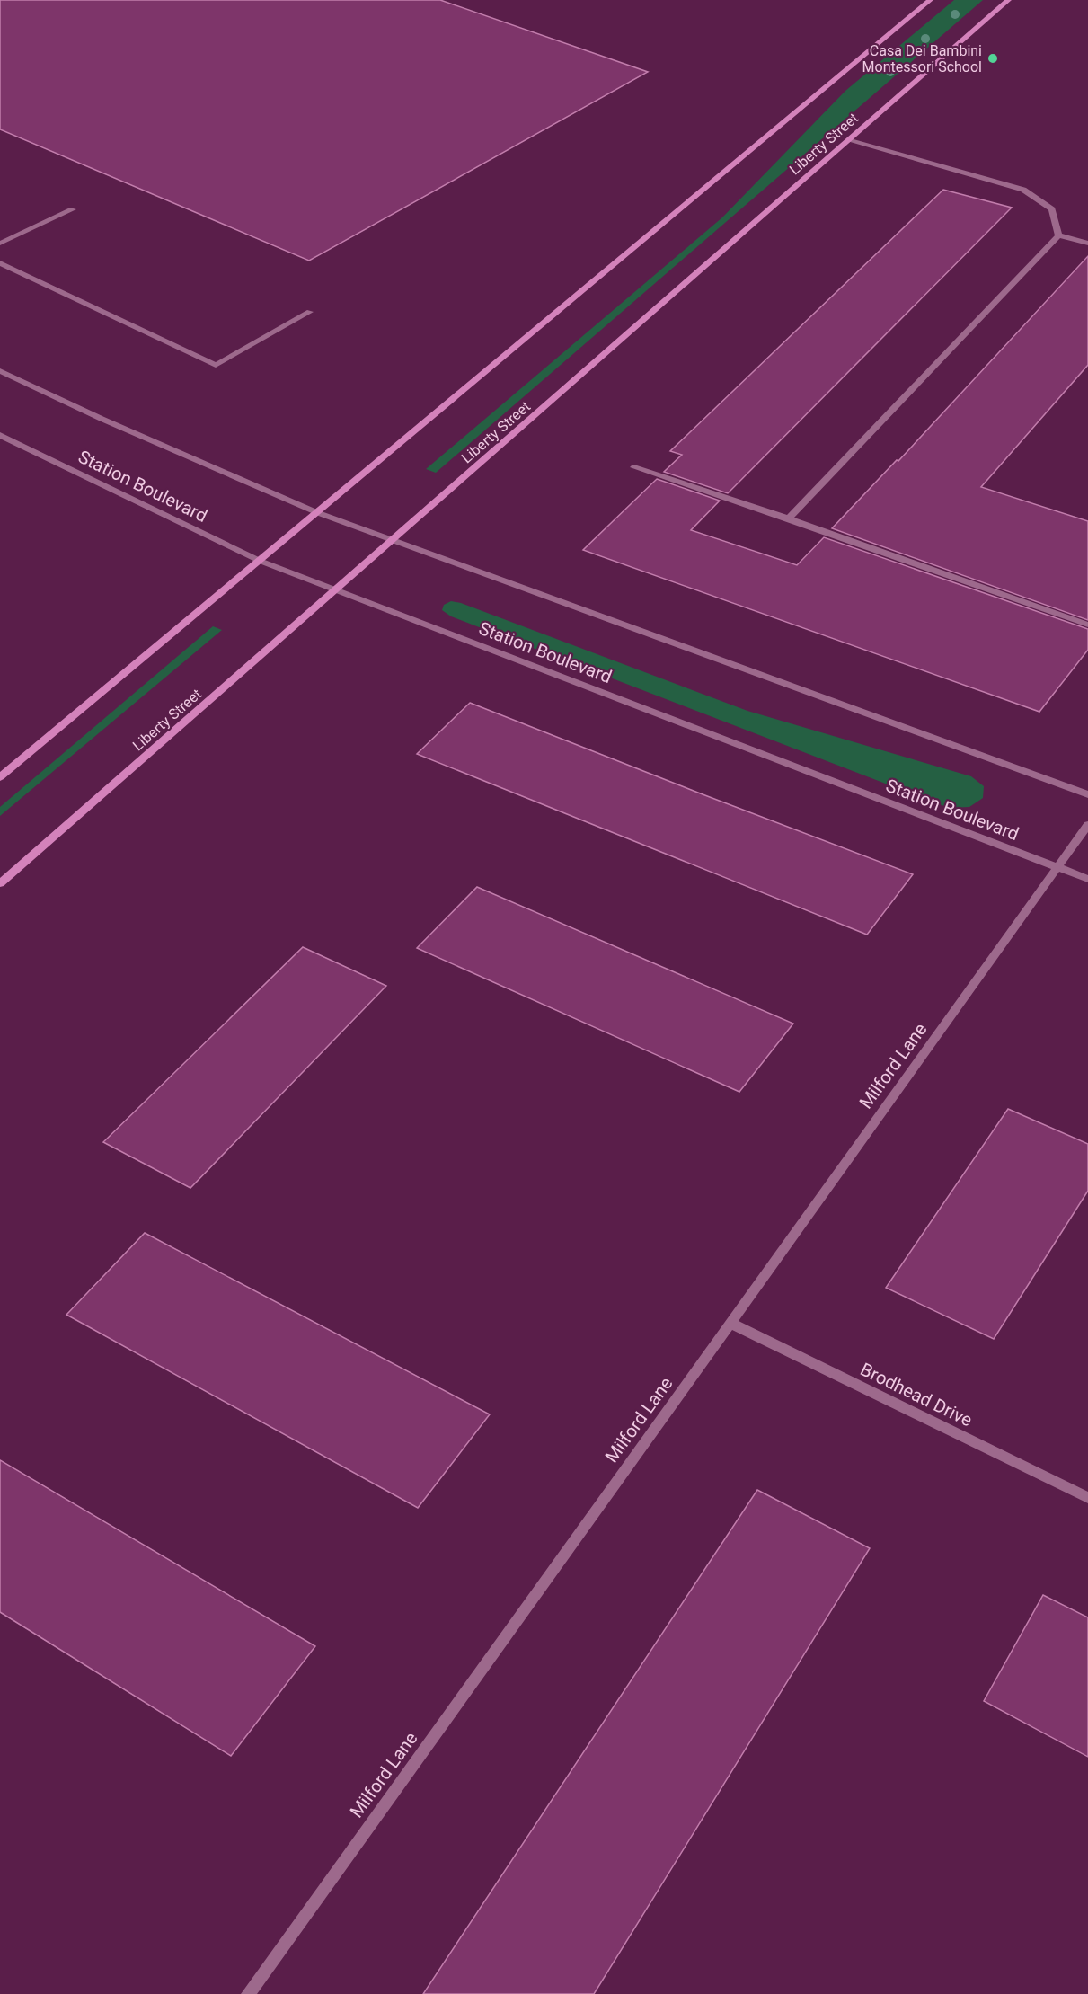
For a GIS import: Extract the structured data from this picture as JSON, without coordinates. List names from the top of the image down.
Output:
{
  "streets": {
    "street": [
      "Liberty Street",
      "Station Boulevard",
      "Milford Lane",
      "Brodhead Drive"
    ]
  },
  "crossings": [
    ["Liberty Street", "Station Boulevard"],
    ["Station Boulevard", "Milford Lane"],
    ["Milford Lane", "Brodhead Drive"]
  ],
  "places": ["Casa Dei Bambini Montessori School"]
}
